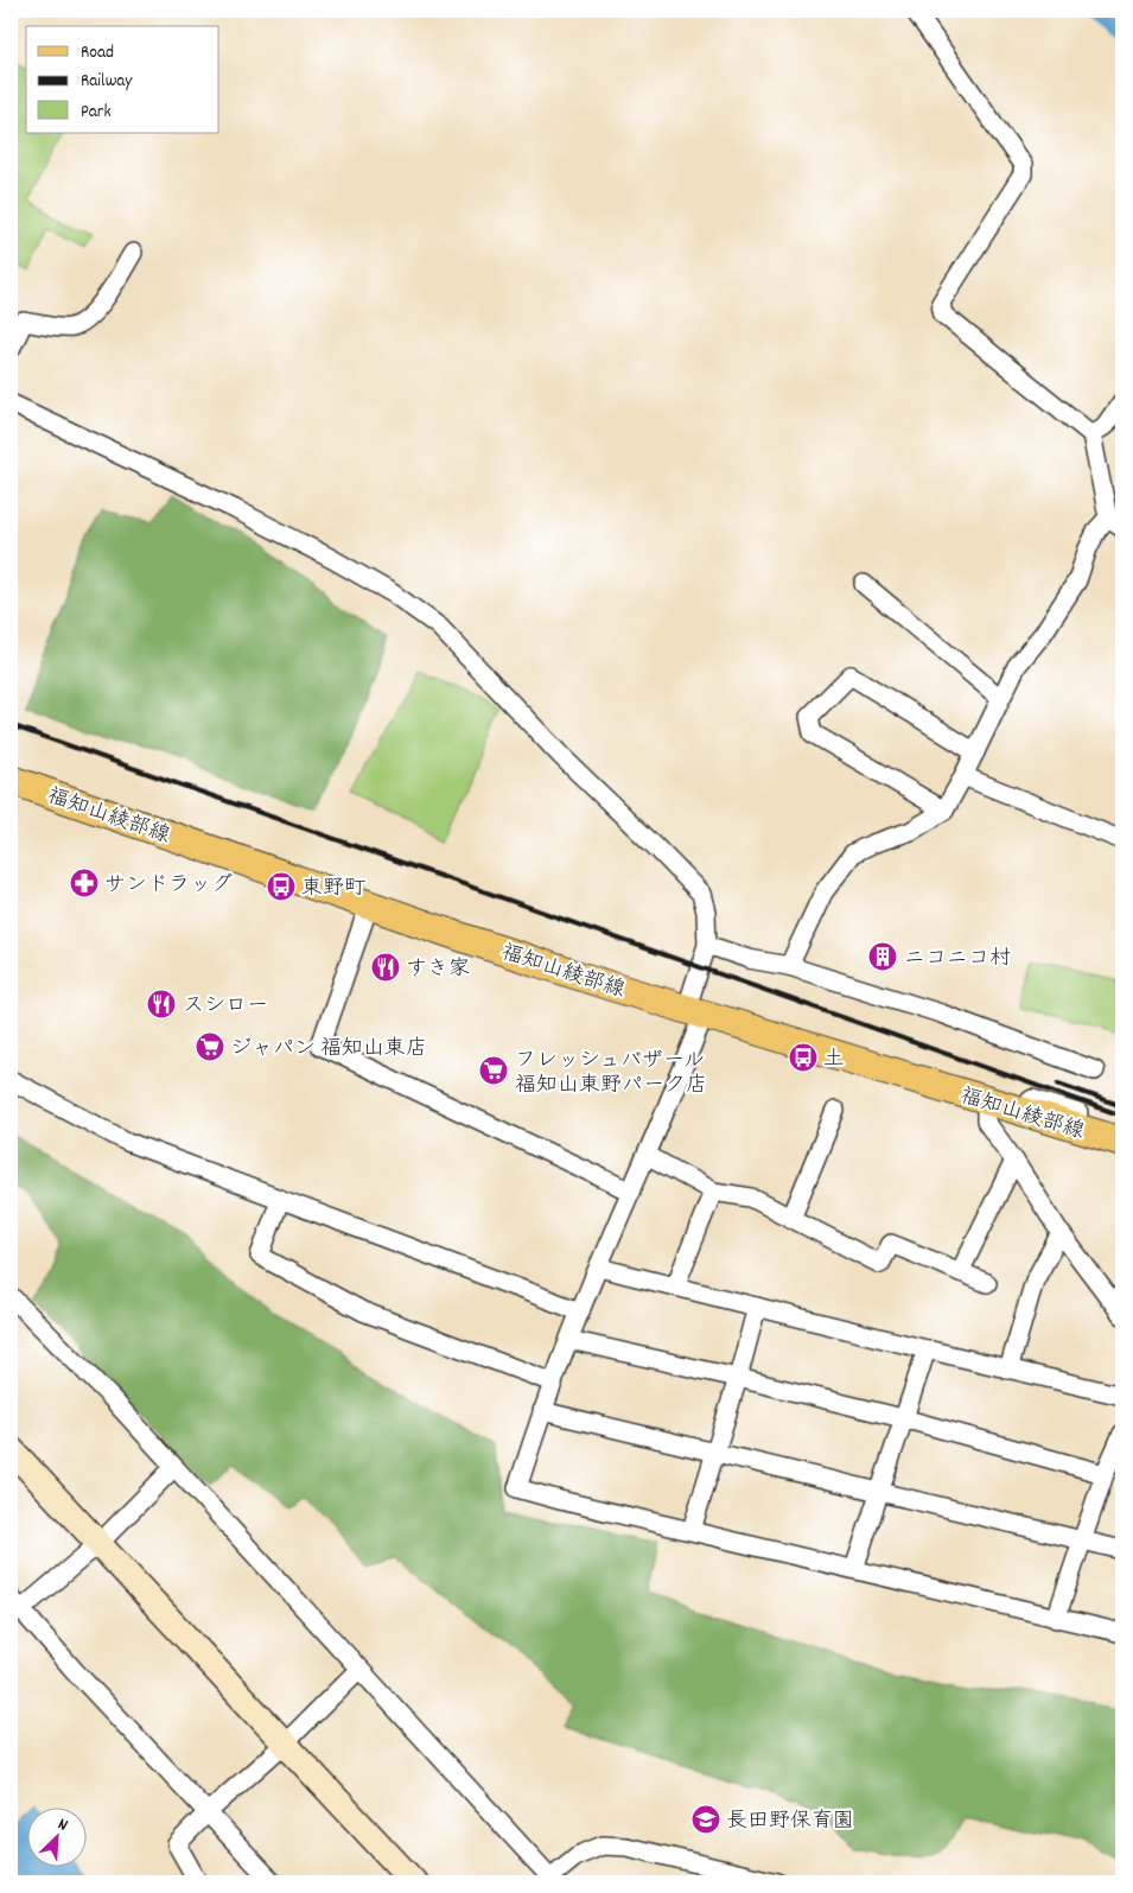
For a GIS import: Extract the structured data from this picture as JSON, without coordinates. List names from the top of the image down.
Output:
{
  "streets": {
    "main road": ["福知山綾部線"]
  },
  "places": {
    "pharmacy": ["サンドラッグ"],
    "bus stop": ["東野町", "土"],
    "building": ["ニコニコ村"],
    "restaurant": ["すき家", "スシロー"],
    "supermarket": ["ジャパン 福知山東店", "フレッシュバザール 福知山東野パーク店"],
    "school or university": ["長田野保育園"]
  },
  "legend": ["Road", "Railway", "Park"],
  "north": "top right"
}
